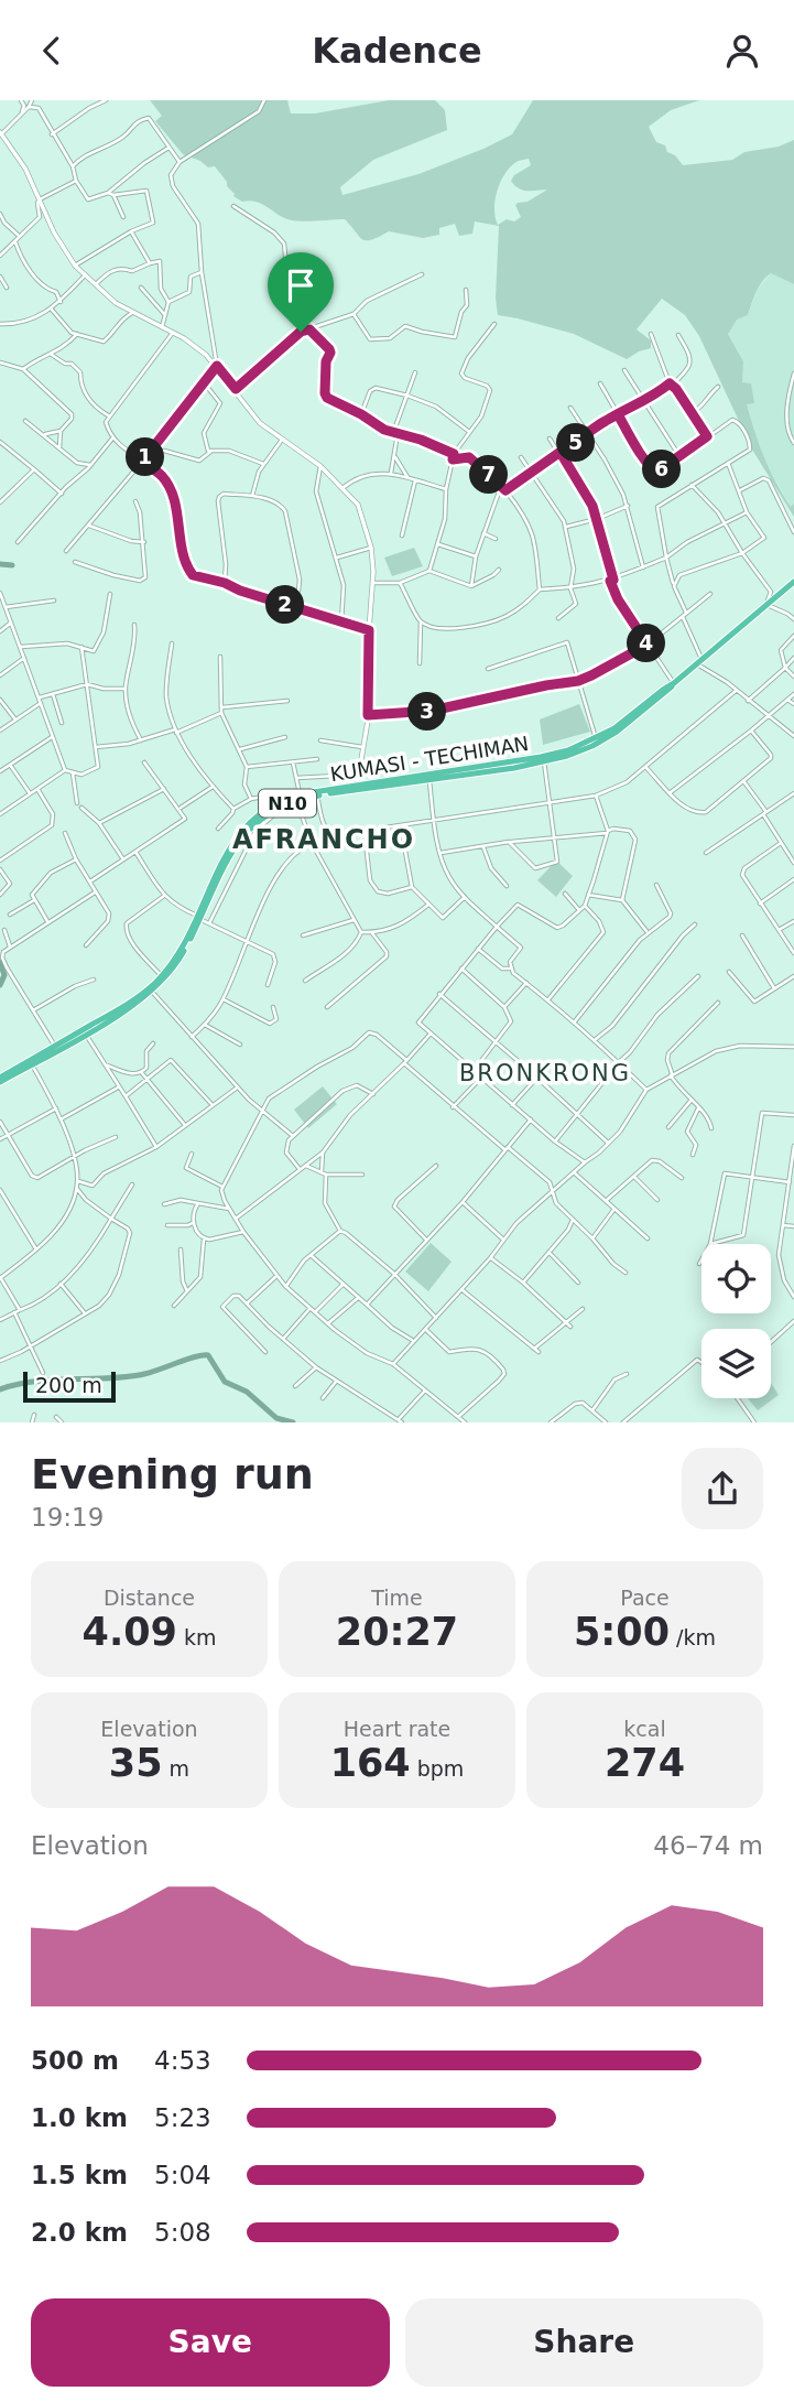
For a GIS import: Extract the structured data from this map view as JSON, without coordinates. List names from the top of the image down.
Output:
{
  "streets": {
    "highway": ["KUMASI - TECHIMAN", "N10"]
  },
  "crossings": [
    ["KUMASI - TECHIMAN", "N10"]
  ],
  "districts": ["AFRANCHO", "BRONKRONG"],
  "scale_bar": "200 m",
  "page": {
    "header": "Kadence",
    "pins": [
      "5",
      "1",
      "6",
      "7",
      "2",
      "4",
      "3"
    ],
    "scale": "200 m",
    "heading": ["Evening run", "19:19"],
    "stats": [
      ["Distance", "4.09 km"],
      ["Time", "20:27"],
      ["Pace", "5:00 /km"],
      ["Elevation", "35 m"],
      ["Heart rate", "164 bpm"],
      ["kcal", "274"]
    ],
    "chart": ["Elevation", "46–74 m"],
    "list": [
      {
        "name": "500 m",
        "note": "4:53"
      },
      {
        "name": "1.0 km",
        "note": "5:23"
      },
      {
        "name": "1.5 km",
        "note": "5:04"
      },
      {
        "name": "2.0 km",
        "note": "5:08"
      }
    ],
    "buttons": ["Save", "Share"]
  }
}
